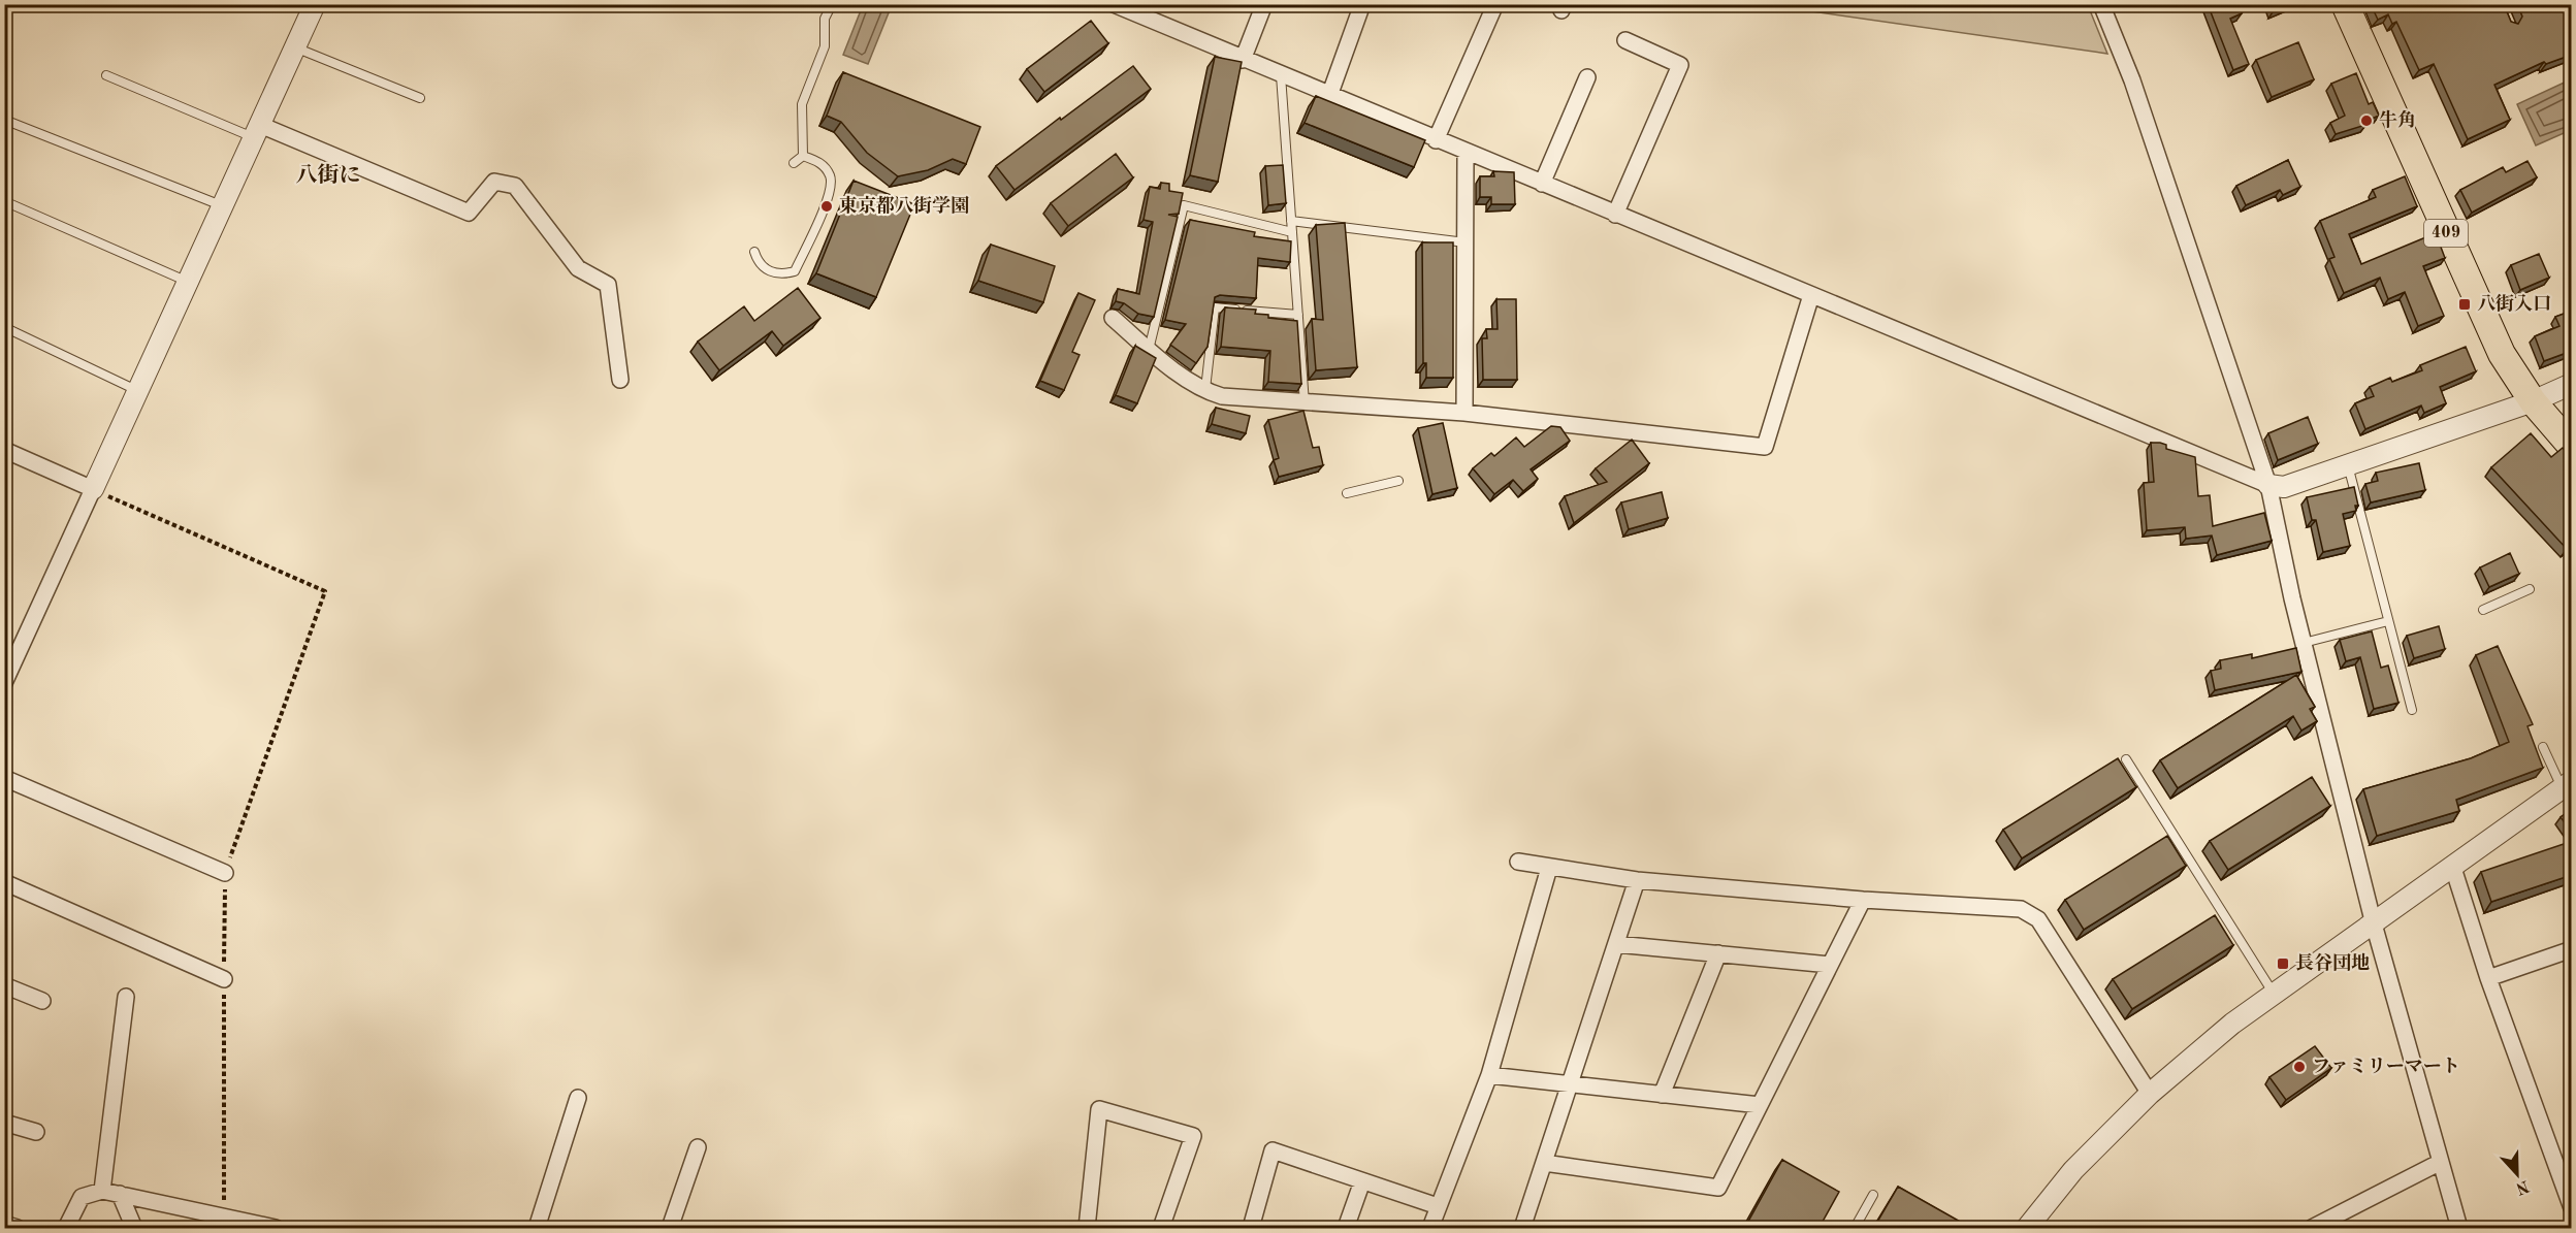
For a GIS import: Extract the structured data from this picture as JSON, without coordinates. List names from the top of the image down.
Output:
{
  "streets": {
    "highway": ["409"]
  },
  "districts": ["八街に"],
  "places": {
    "other": ["牛角", "東京都八街学園", "ファミリーマート"],
    "transit": ["八街入口", "長谷団地"]
  },
  "north": "bottom"
}
